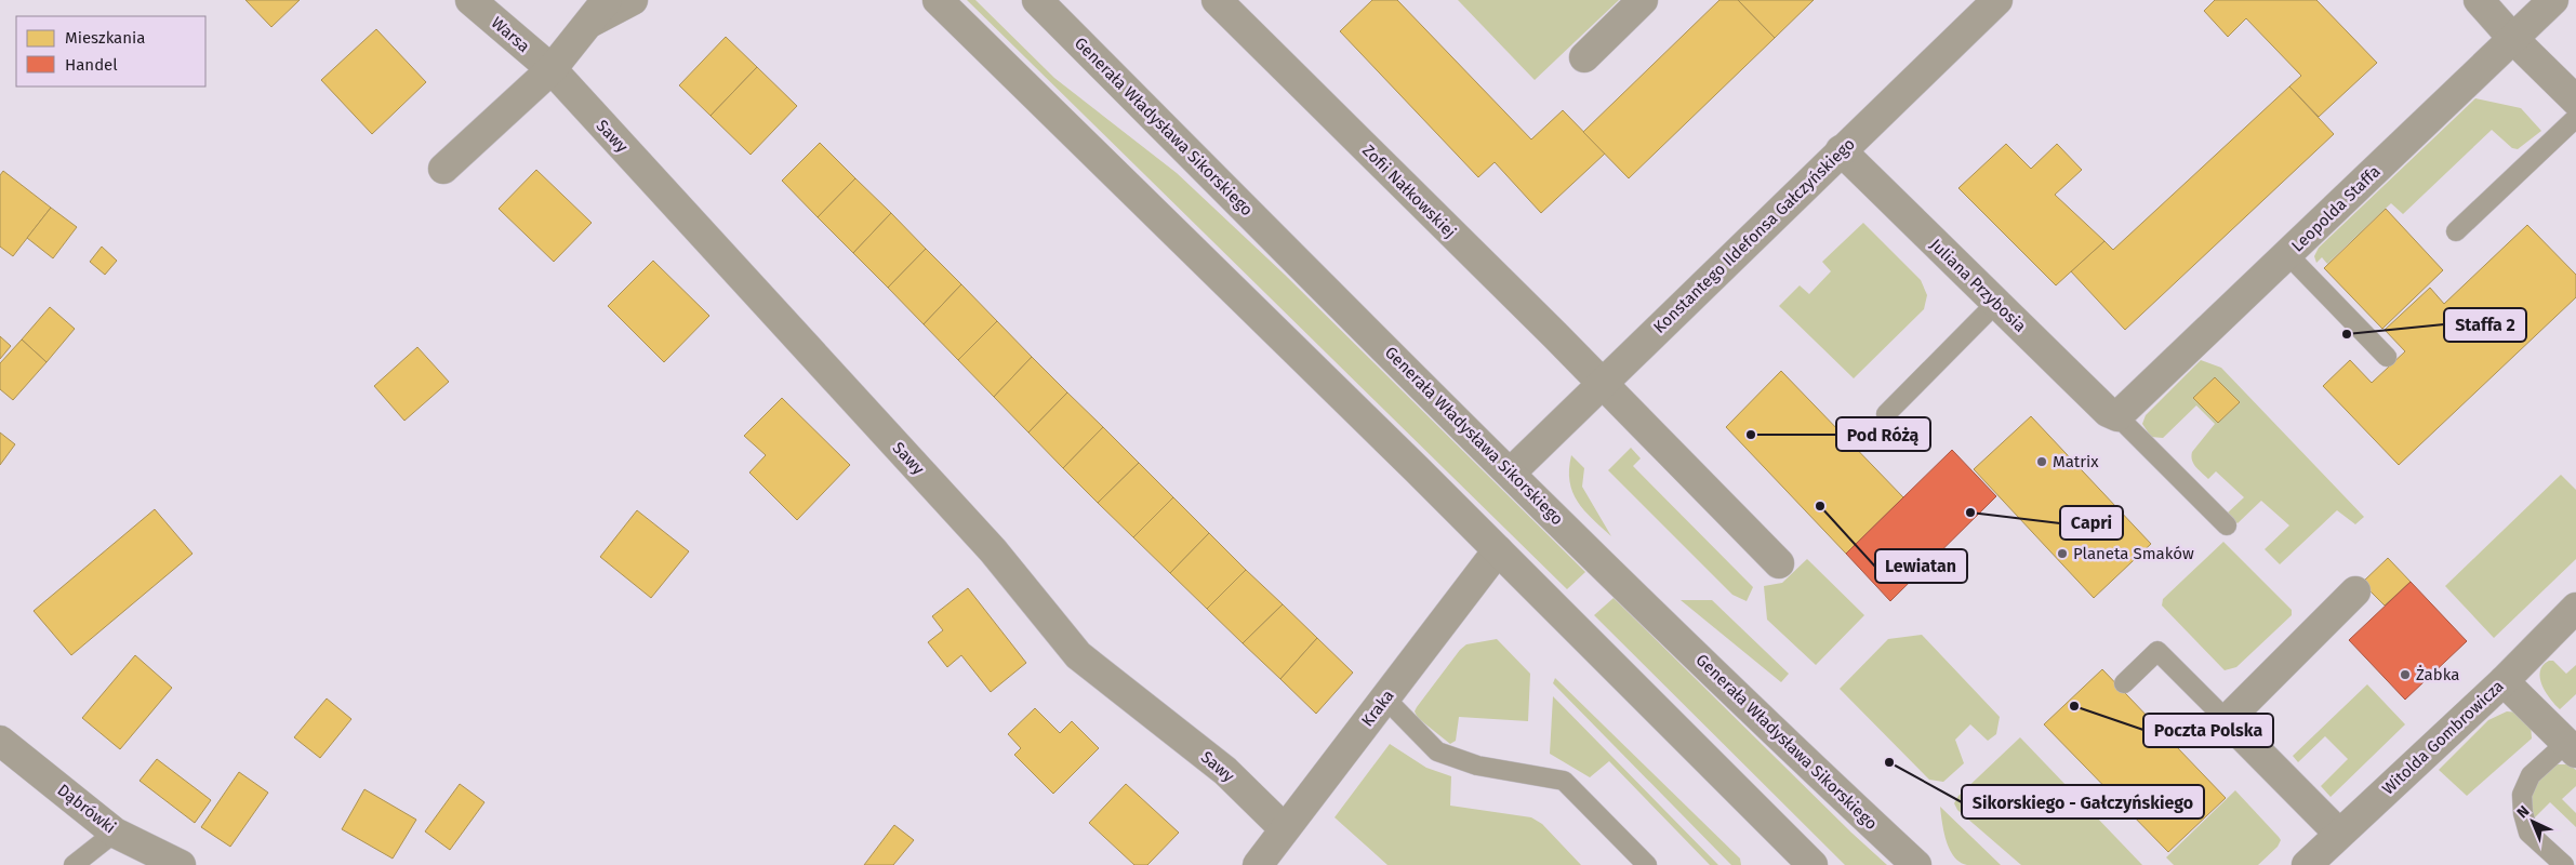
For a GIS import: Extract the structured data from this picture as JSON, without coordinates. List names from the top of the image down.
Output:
{
  "streets": {
    "street": [
      "Warsa",
      "Generała Władysława Sikorskiego",
      "Sawy",
      "Zofii Nałkowskiej",
      "Leopolda Staffa",
      "Konstantego Ildefonsa Gałczyńskiego",
      "Juliana Przybosia",
      "Kraka",
      "Witolda Gombrowicza",
      "Dąbrówki"
    ]
  },
  "crossings": [
    ["Warsa", "Sawy"],
    ["Generała Władysława Sikorskiego", "Konstantego Ildefonsa Gałczyńskiego"],
    ["Sawy", "Kraka"],
    ["Zofii Nałkowskiej", "Konstantego Ildefonsa Gałczyńskiego"],
    ["Leopolda Staffa", "Juliana Przybosia"],
    ["Konstantego Ildefonsa Gałczyńskiego", "Juliana Przybosia"]
  ],
  "places": [
    "Staffa 2",
    "Pod Różą",
    "Matrix",
    "Lewiatan",
    "Capri",
    "Planeta Smaków",
    "Żabka",
    "Poczta Polska",
    "Sikorskiego - Gałczyńskiego"
  ],
  "legend": ["Mieszkania", "Handel"],
  "north": "top left"
}
